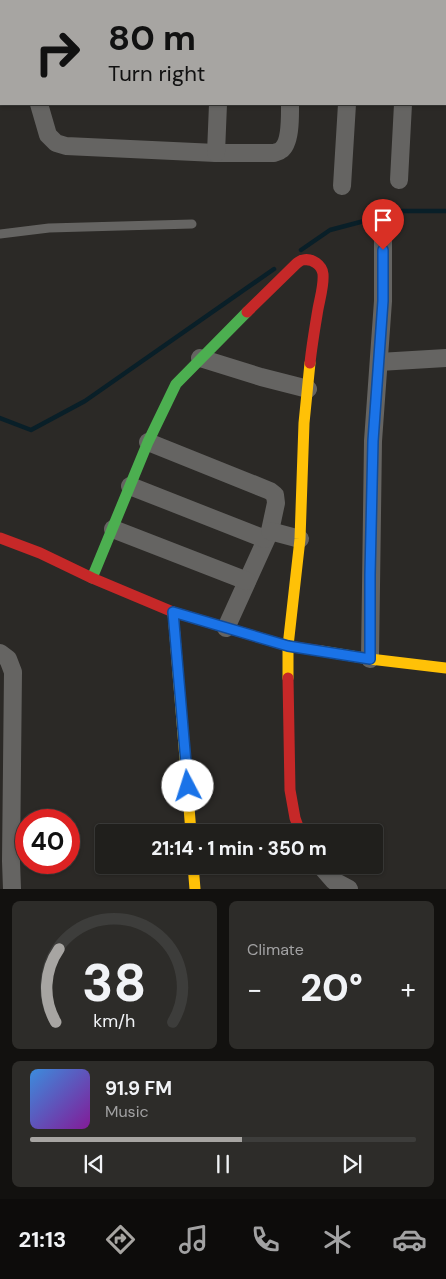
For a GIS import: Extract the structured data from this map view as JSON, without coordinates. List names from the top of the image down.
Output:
{
  "page": {
    "turn": ["80 m", "Turn right"],
    "limit": "40",
    "trip": "21:14 · 1 min · 350 m",
    "tile": "Climate",
    "heat": ["−", "20°", "+"],
    "song": ["91.9 FM", "Music"],
    "tabs": "21:13",
    "gauge": ["38", "km/h"]
  }
}
